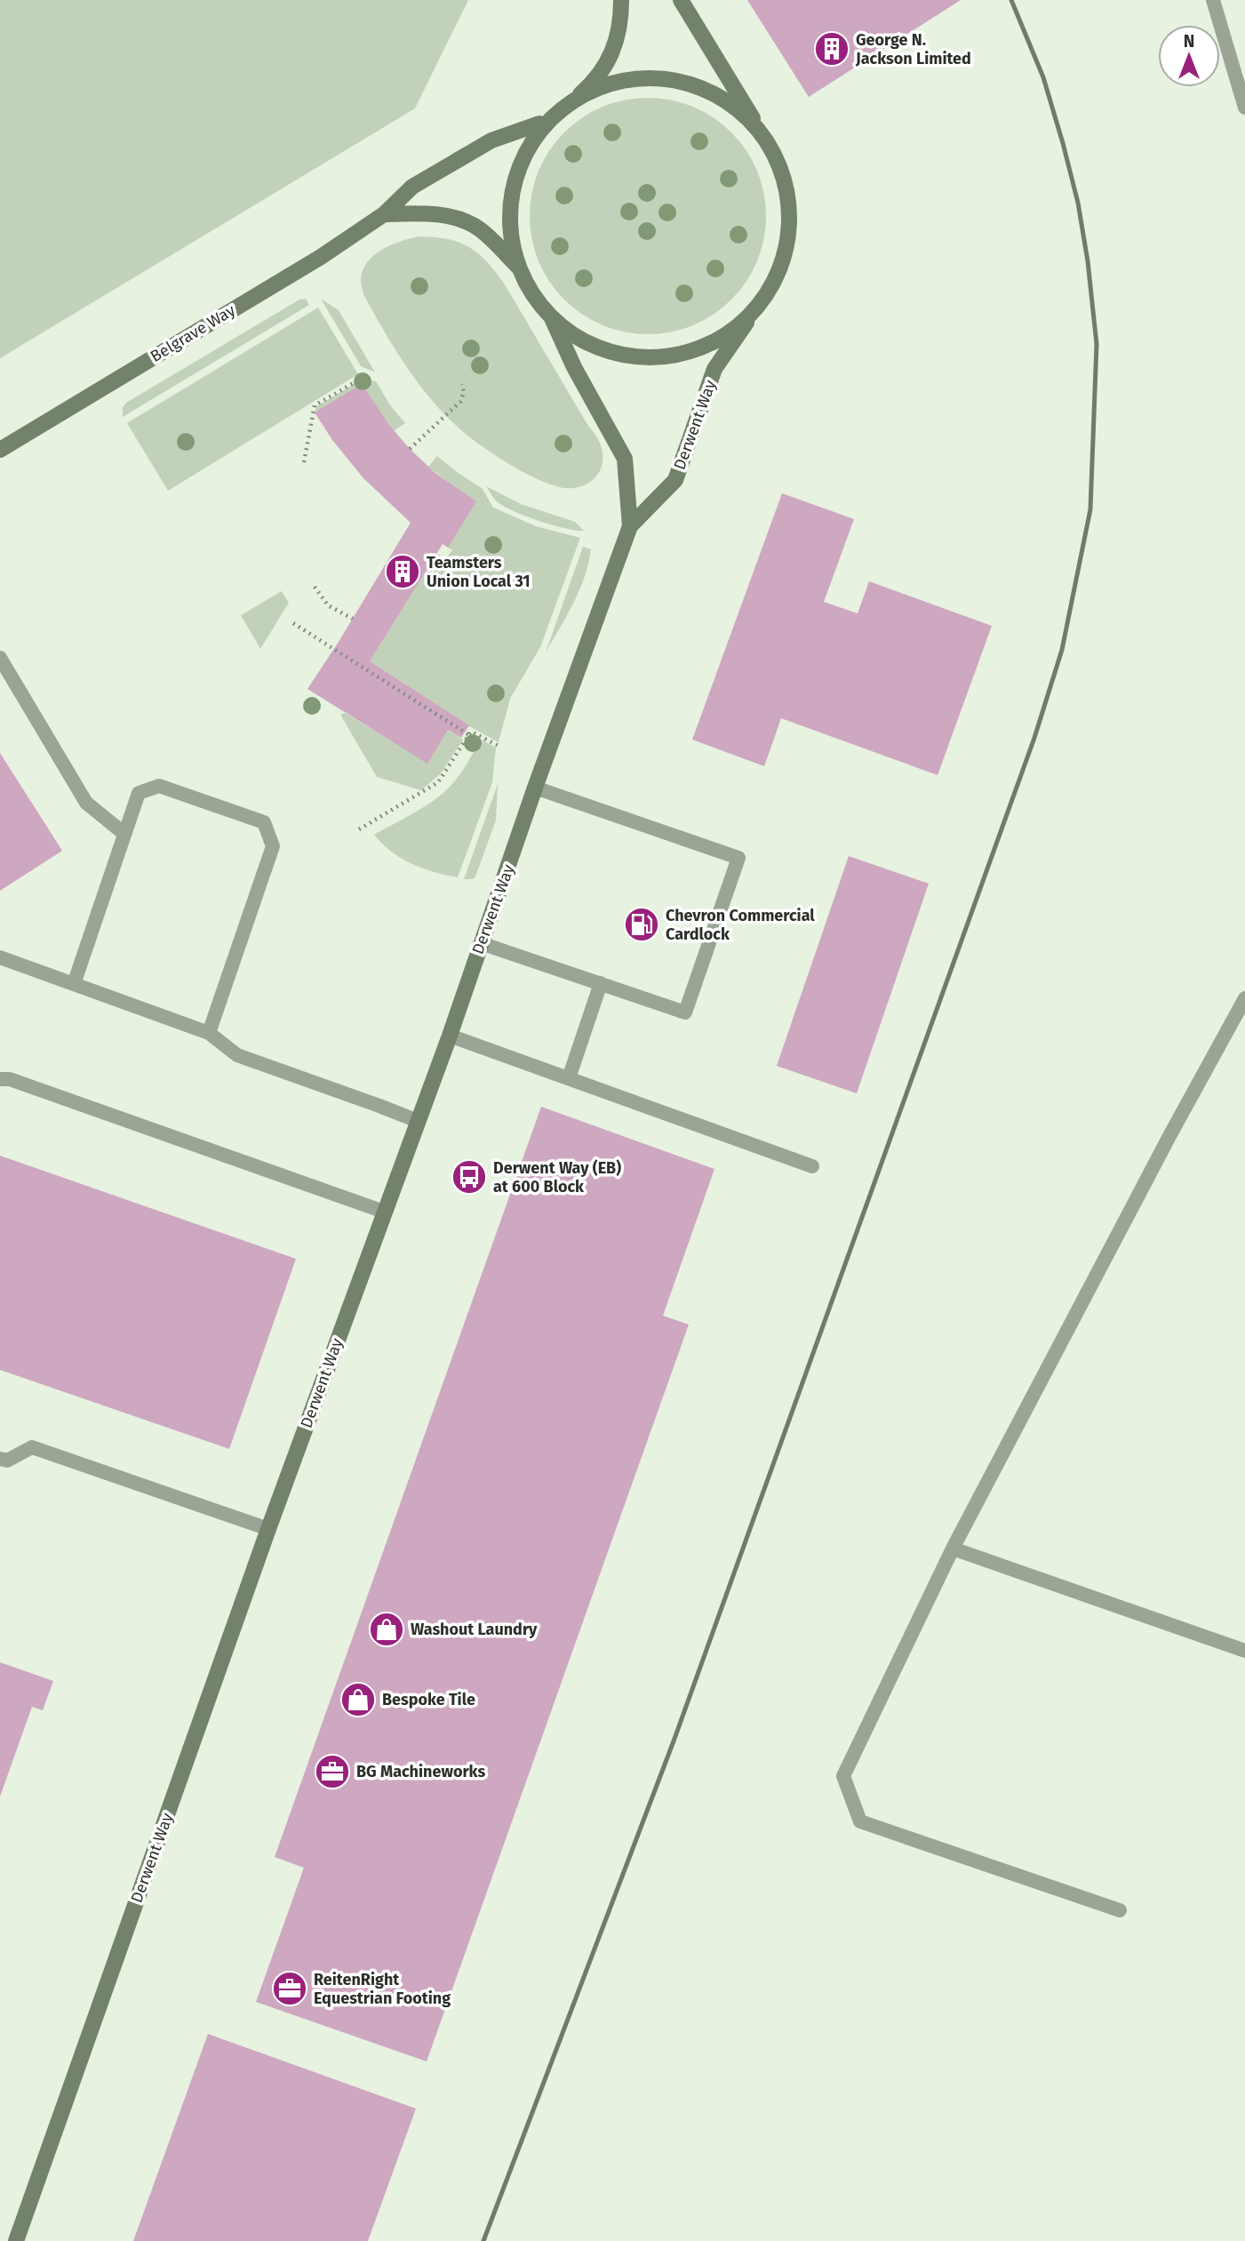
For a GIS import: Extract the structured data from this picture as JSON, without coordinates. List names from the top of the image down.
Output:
{
  "streets": {
    "street": ["Belgrave Way", "Derwent Way"]
  },
  "places": {
    "building": ["George N. Jackson Limited", "Teamsters Union Local 31"],
    "fuel station": ["Chevron Commercial Cardlock"],
    "bus stop": ["Derwent Way (EB) at 600 Block"],
    "shop": ["Washout Laundry", "Bespoke Tile"],
    "office": ["BG Machineworks", "ReitenRight Equestrian Footing"]
  },
  "north": "top"
}
